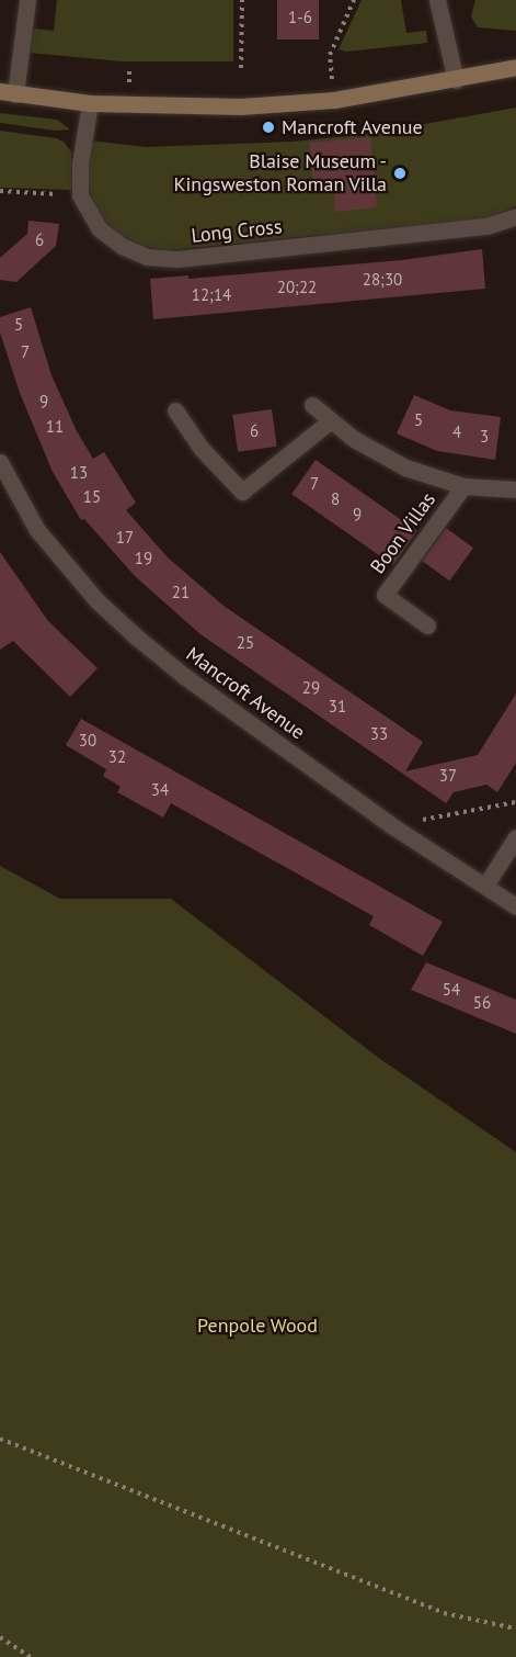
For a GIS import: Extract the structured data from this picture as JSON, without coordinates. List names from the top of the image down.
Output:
{
  "streets": {
    "street": ["Long Cross", "Boon Villas", "Mancroft Avenue"]
  },
  "parks": ["Penpole Wood"],
  "places": ["Mancroft Avenue", "Blaise Museum - Kingsweston Roman Villa"],
  "house_numbers": [
    "1-6",
    "6",
    "28;30",
    "20;22",
    "12;14",
    "5",
    "7",
    "9",
    "5",
    "11",
    "6",
    "4",
    "3",
    "13",
    "7",
    "15",
    "8",
    "9",
    "17",
    "19",
    "21",
    "25",
    "29",
    "31",
    "33",
    "30",
    "32",
    "37",
    "34",
    "54",
    "56"
  ]
}
